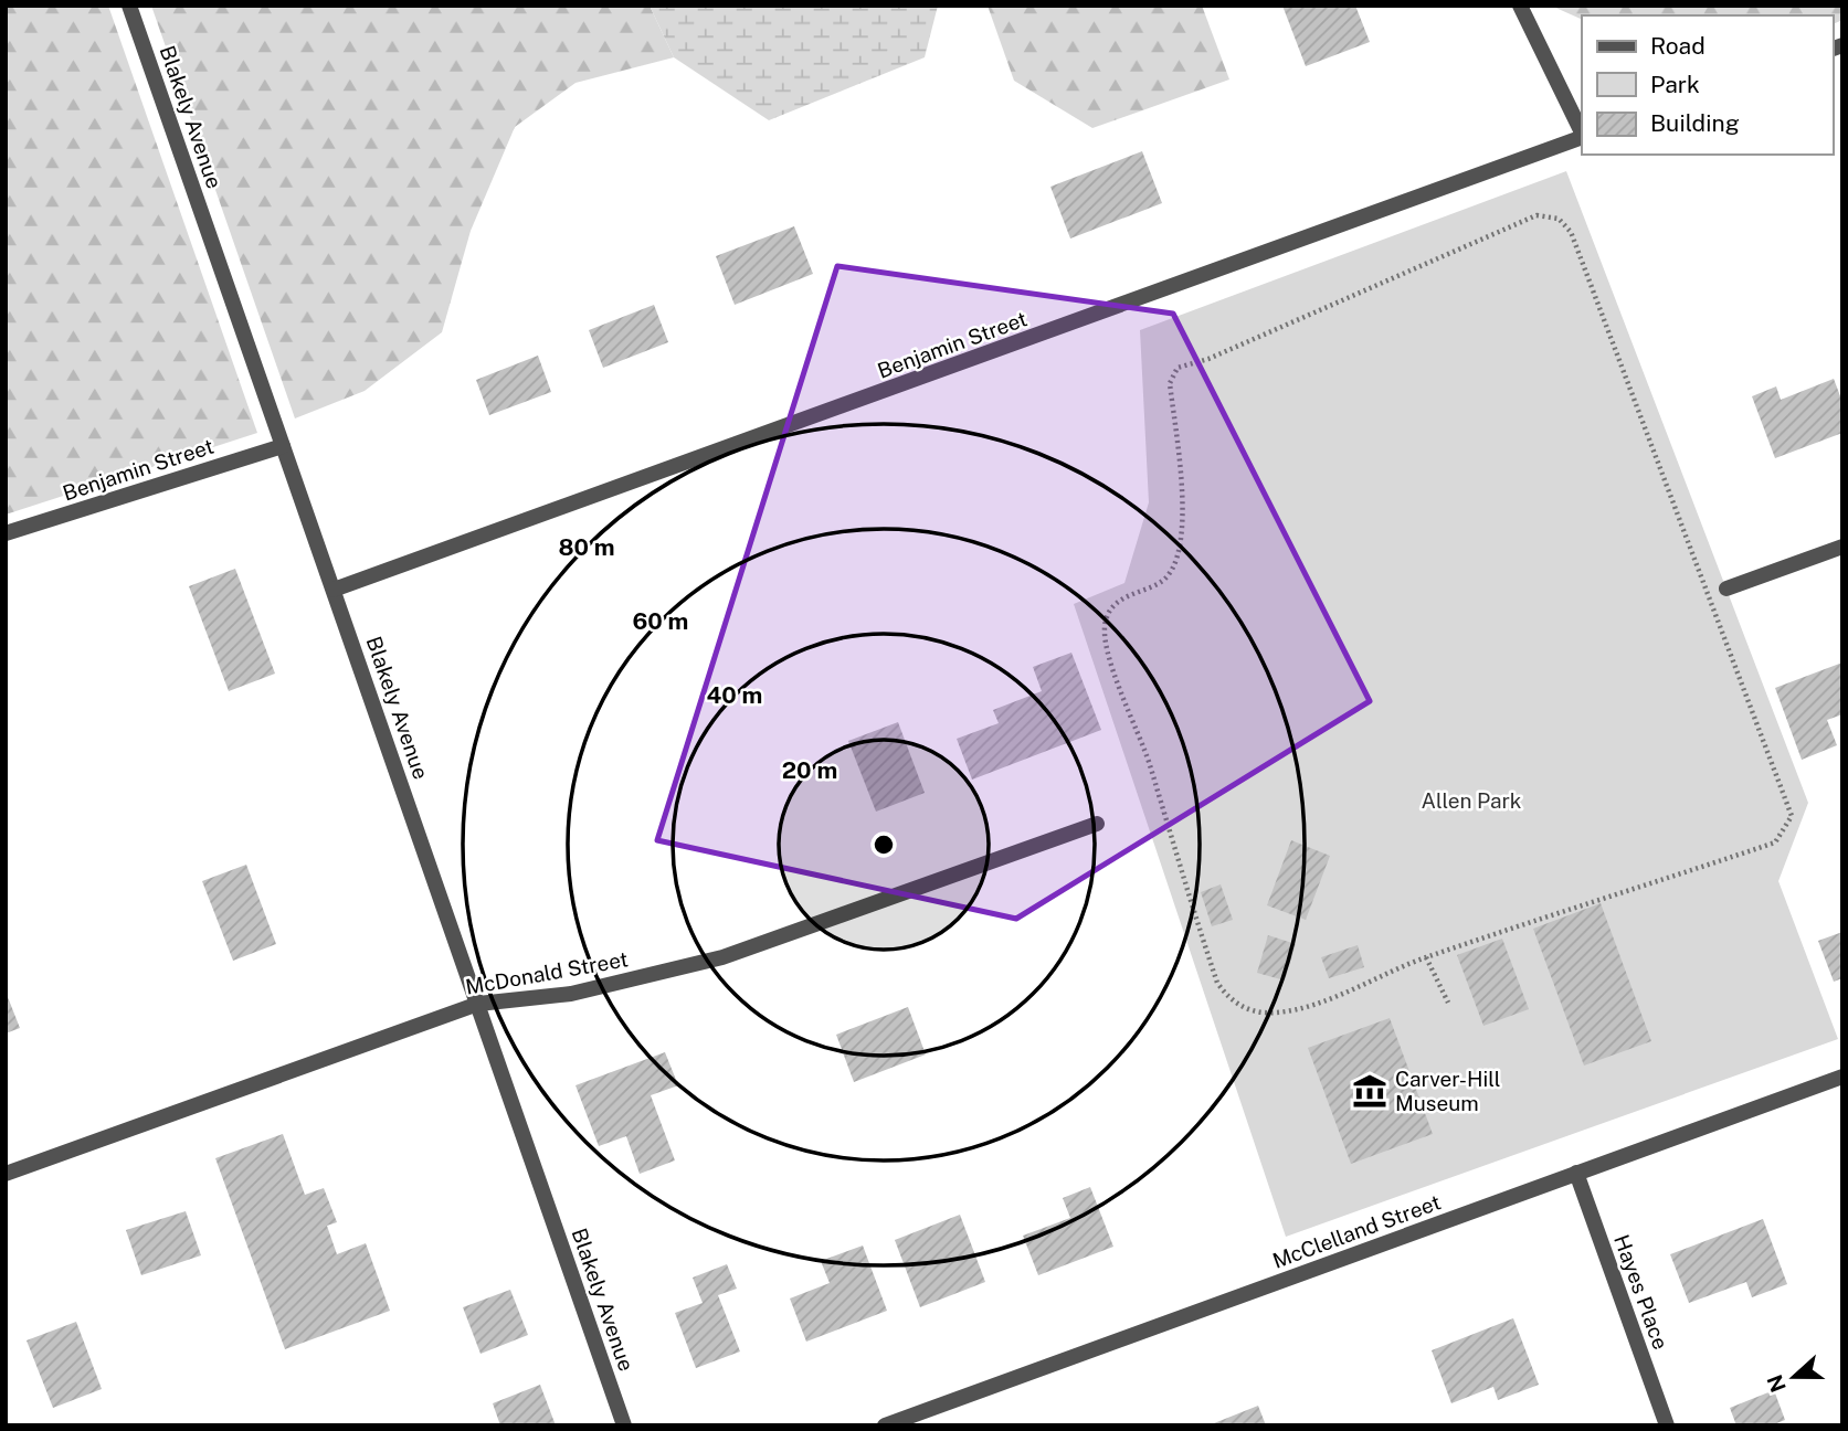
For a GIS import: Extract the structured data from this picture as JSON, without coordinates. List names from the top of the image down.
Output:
{
  "streets": {
    "street": [
      "Blakely Avenue",
      "Benjamin Street",
      "McDonald Street",
      "McClelland Street",
      "Hayes Place"
    ]
  },
  "crossings": [
    ["Blakely Avenue", "Benjamin Street"],
    ["Blakely Avenue", "McDonald Street"],
    ["McClelland Street", "Hayes Place"]
  ],
  "parks": ["Allen Park"],
  "places": {
    "museum": ["Carver-Hill Museum"]
  },
  "legend": ["Road", "Park", "Building"],
  "north": "left",
  "rings": [
    "80 m",
    "60 m",
    "40 m",
    "20 m"
  ]
}
